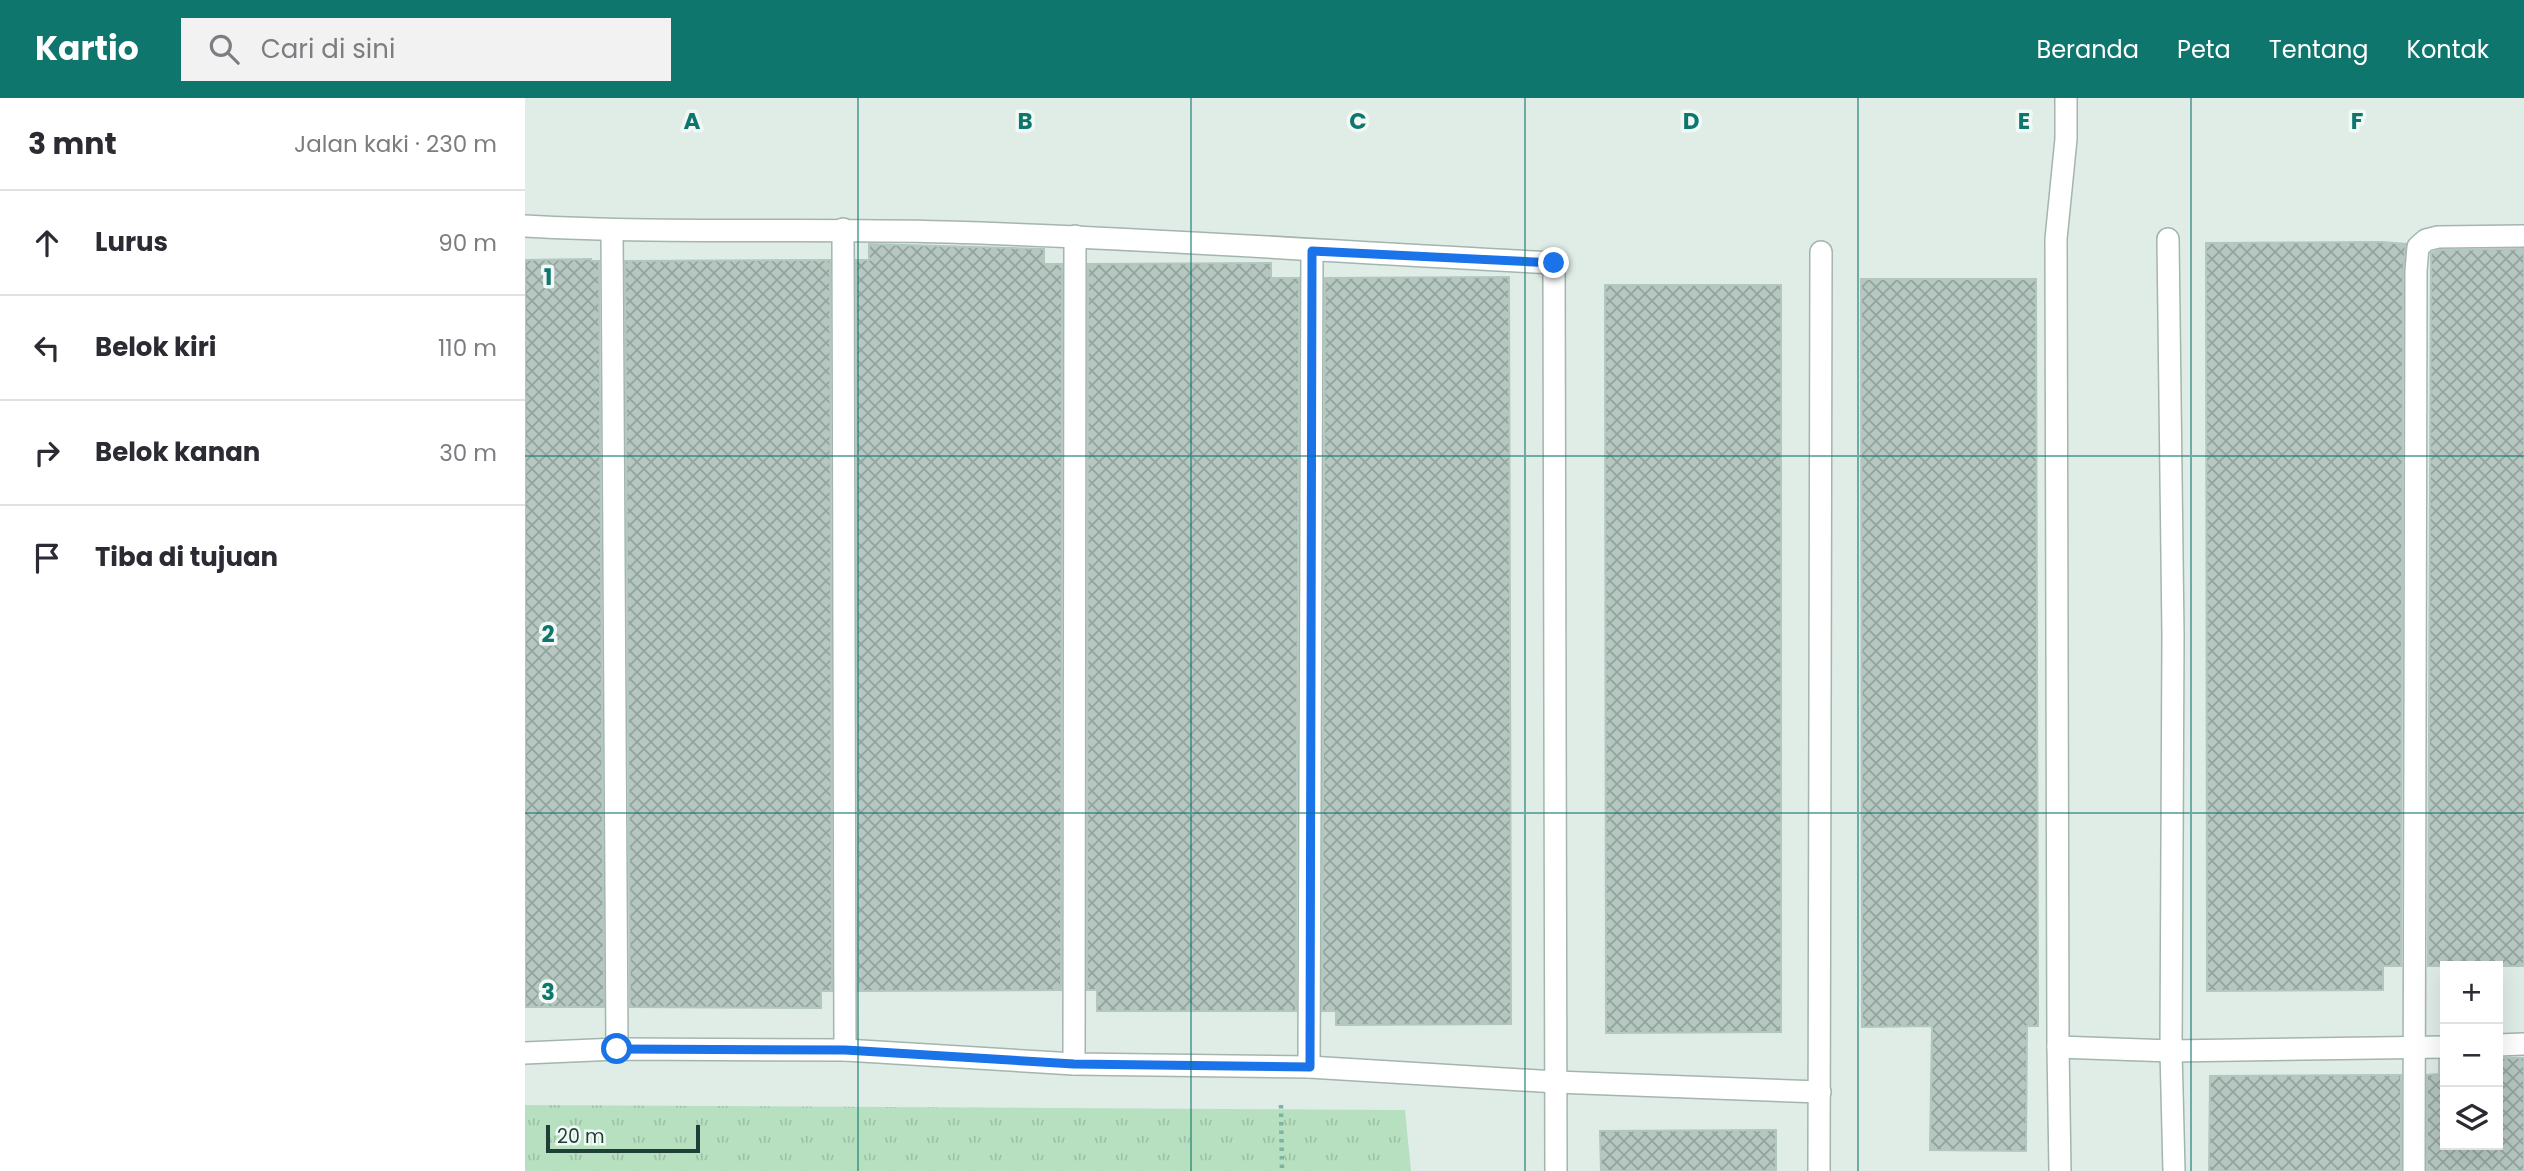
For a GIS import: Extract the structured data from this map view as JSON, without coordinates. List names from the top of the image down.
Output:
{
  "scale_bar": "20 m",
  "page": {
    "header": "Kartio",
    "search": "Cari di sini",
    "nav": [
      "Beranda",
      "Peta",
      "Tentang",
      "Kontak"
    ],
    "heading": ["3 mnt", "Jalan kaki · 230 m"],
    "list": [
      ["Lurus", "90 m"],
      ["Belok kiri", "110 m"],
      ["Belok kanan", "30 m"],
      "Tiba di tujuan"
    ],
    "map_buttons": ["+", "−"],
    "scale": "20 m"
  },
  "grid": {
    "columns": [
      "A",
      "B",
      "C",
      "D",
      "E",
      "F"
    ],
    "rows": ["1", "2", "3"]
  }
}
